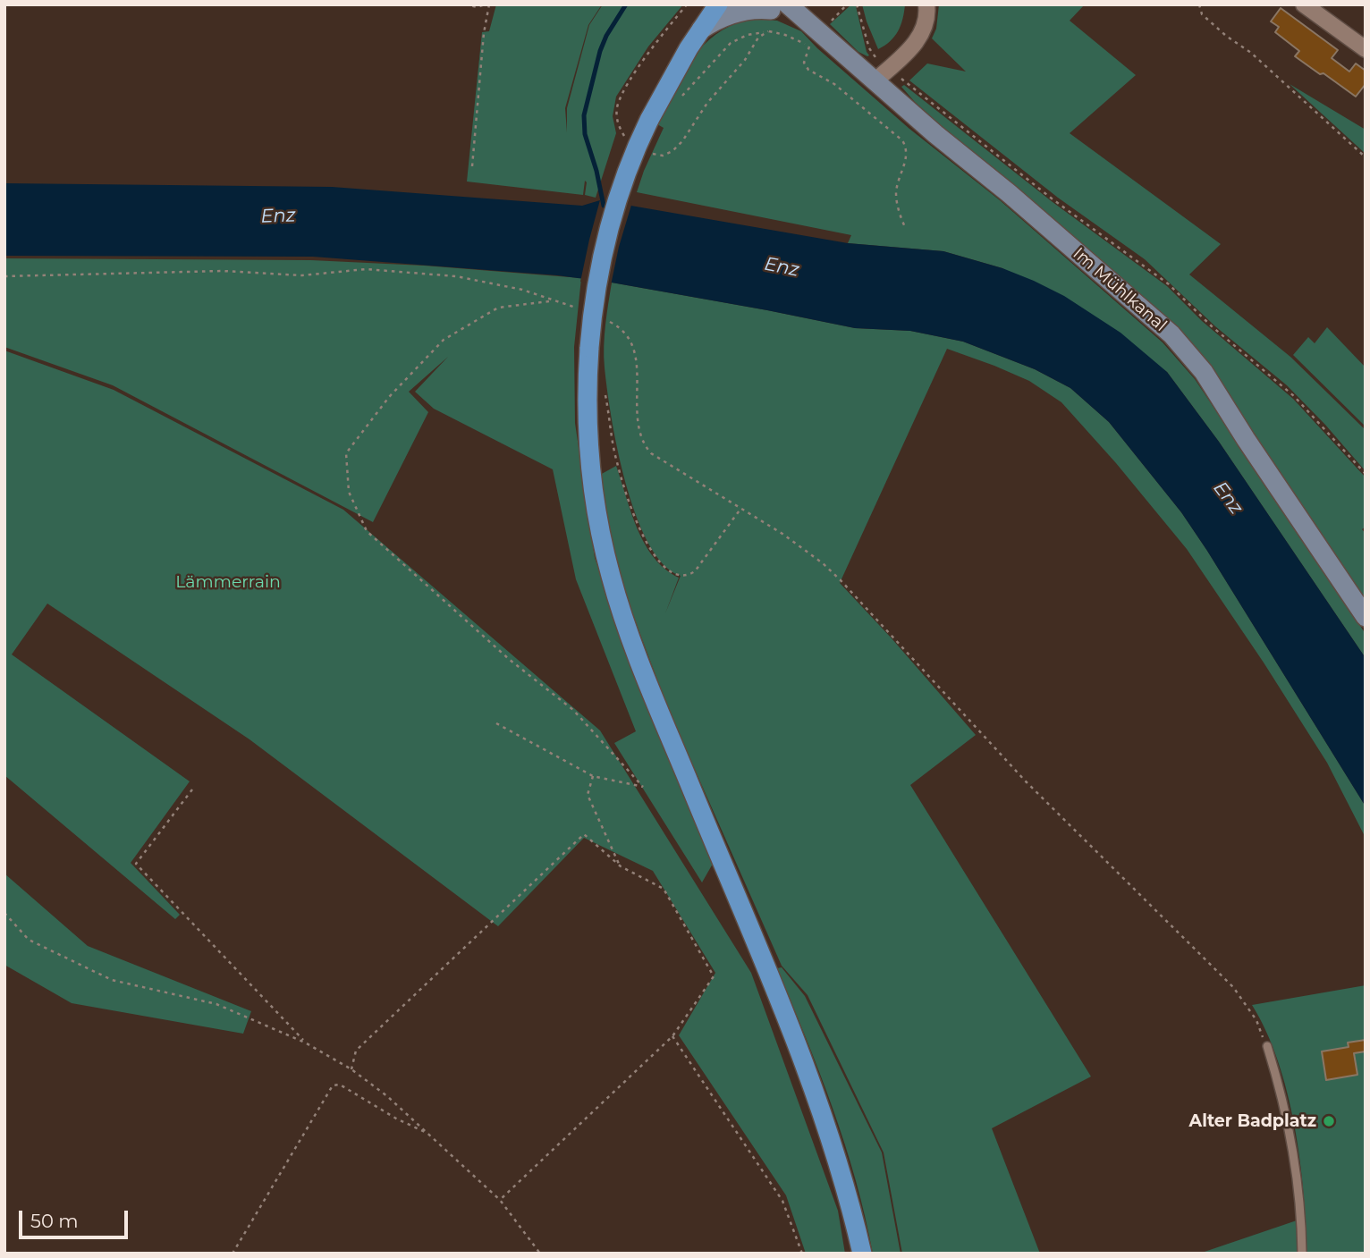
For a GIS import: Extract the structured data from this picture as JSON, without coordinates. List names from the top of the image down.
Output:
{
  "streets": {
    "street": ["Im Mühlkanal"]
  },
  "water": ["Enz"],
  "parks": ["Lämmerrain"],
  "places": ["Alter Badplatz"],
  "scale_bar": "50 m"
}
